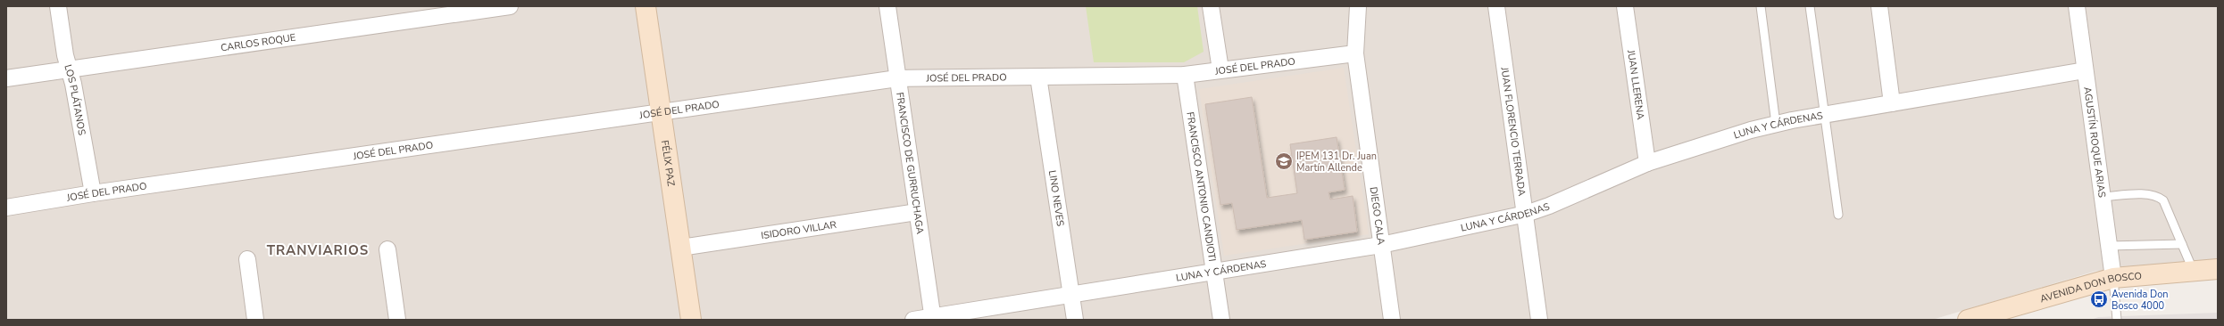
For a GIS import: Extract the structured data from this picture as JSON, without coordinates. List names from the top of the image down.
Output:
{
  "streets": {
    "main road": ["FÉLIX PAZ", "AVENIDA DON BOSCO"],
    "street": [
      "CARLOS ROQUE",
      "JOSÉ DEL PRADO",
      "JUAN LLERENA",
      "LOS PLÁTANOS",
      "LUNA Y CÁRDENAS",
      "JUAN FLORENCIO TERRADA",
      "AGUSTÍN ROQUE ARIAS",
      "FRANCISCO DE GURRUCHAGA",
      "FRANCISCO ANTONIO CANDIOTI",
      "LINO NEVES",
      "DIEGO CALA",
      "ISIDORO VILLAR"
    ]
  },
  "crossings": [
    ["CARLOS ROQUE", "LOS PLÁTANOS"],
    ["JOSÉ DEL PRADO", "LOS PLÁTANOS"],
    ["JOSÉ DEL PRADO", "FÉLIX PAZ"],
    ["JOSÉ DEL PRADO", "FRANCISCO DE GURRUCHAGA"],
    ["JOSÉ DEL PRADO", "FRANCISCO ANTONIO CANDIOTI"],
    ["JOSÉ DEL PRADO", "LINO NEVES"],
    ["JOSÉ DEL PRADO", "DIEGO CALA"],
    ["JUAN LLERENA", "LUNA Y CÁRDENAS"],
    ["LUNA Y CÁRDENAS", "JUAN FLORENCIO TERRADA"],
    ["LUNA Y CÁRDENAS", "AGUSTÍN ROQUE ARIAS"],
    ["LUNA Y CÁRDENAS", "FRANCISCO DE GURRUCHAGA"],
    ["LUNA Y CÁRDENAS", "FRANCISCO ANTONIO CANDIOTI"],
    ["LUNA Y CÁRDENAS", "LINO NEVES"],
    ["LUNA Y CÁRDENAS", "DIEGO CALA"],
    ["AGUSTÍN ROQUE ARIAS", "AVENIDA DON BOSCO"],
    ["FÉLIX PAZ", "ISIDORO VILLAR"],
    ["FRANCISCO DE GURRUCHAGA", "ISIDORO VILLAR"]
  ],
  "districts": ["TRANVIARIOS"],
  "places": {
    "school or university": ["IPEM 131 Dr. Juan Martín Allende"],
    "bus stop": ["Avenida Don Bosco 4000"]
  }
}
